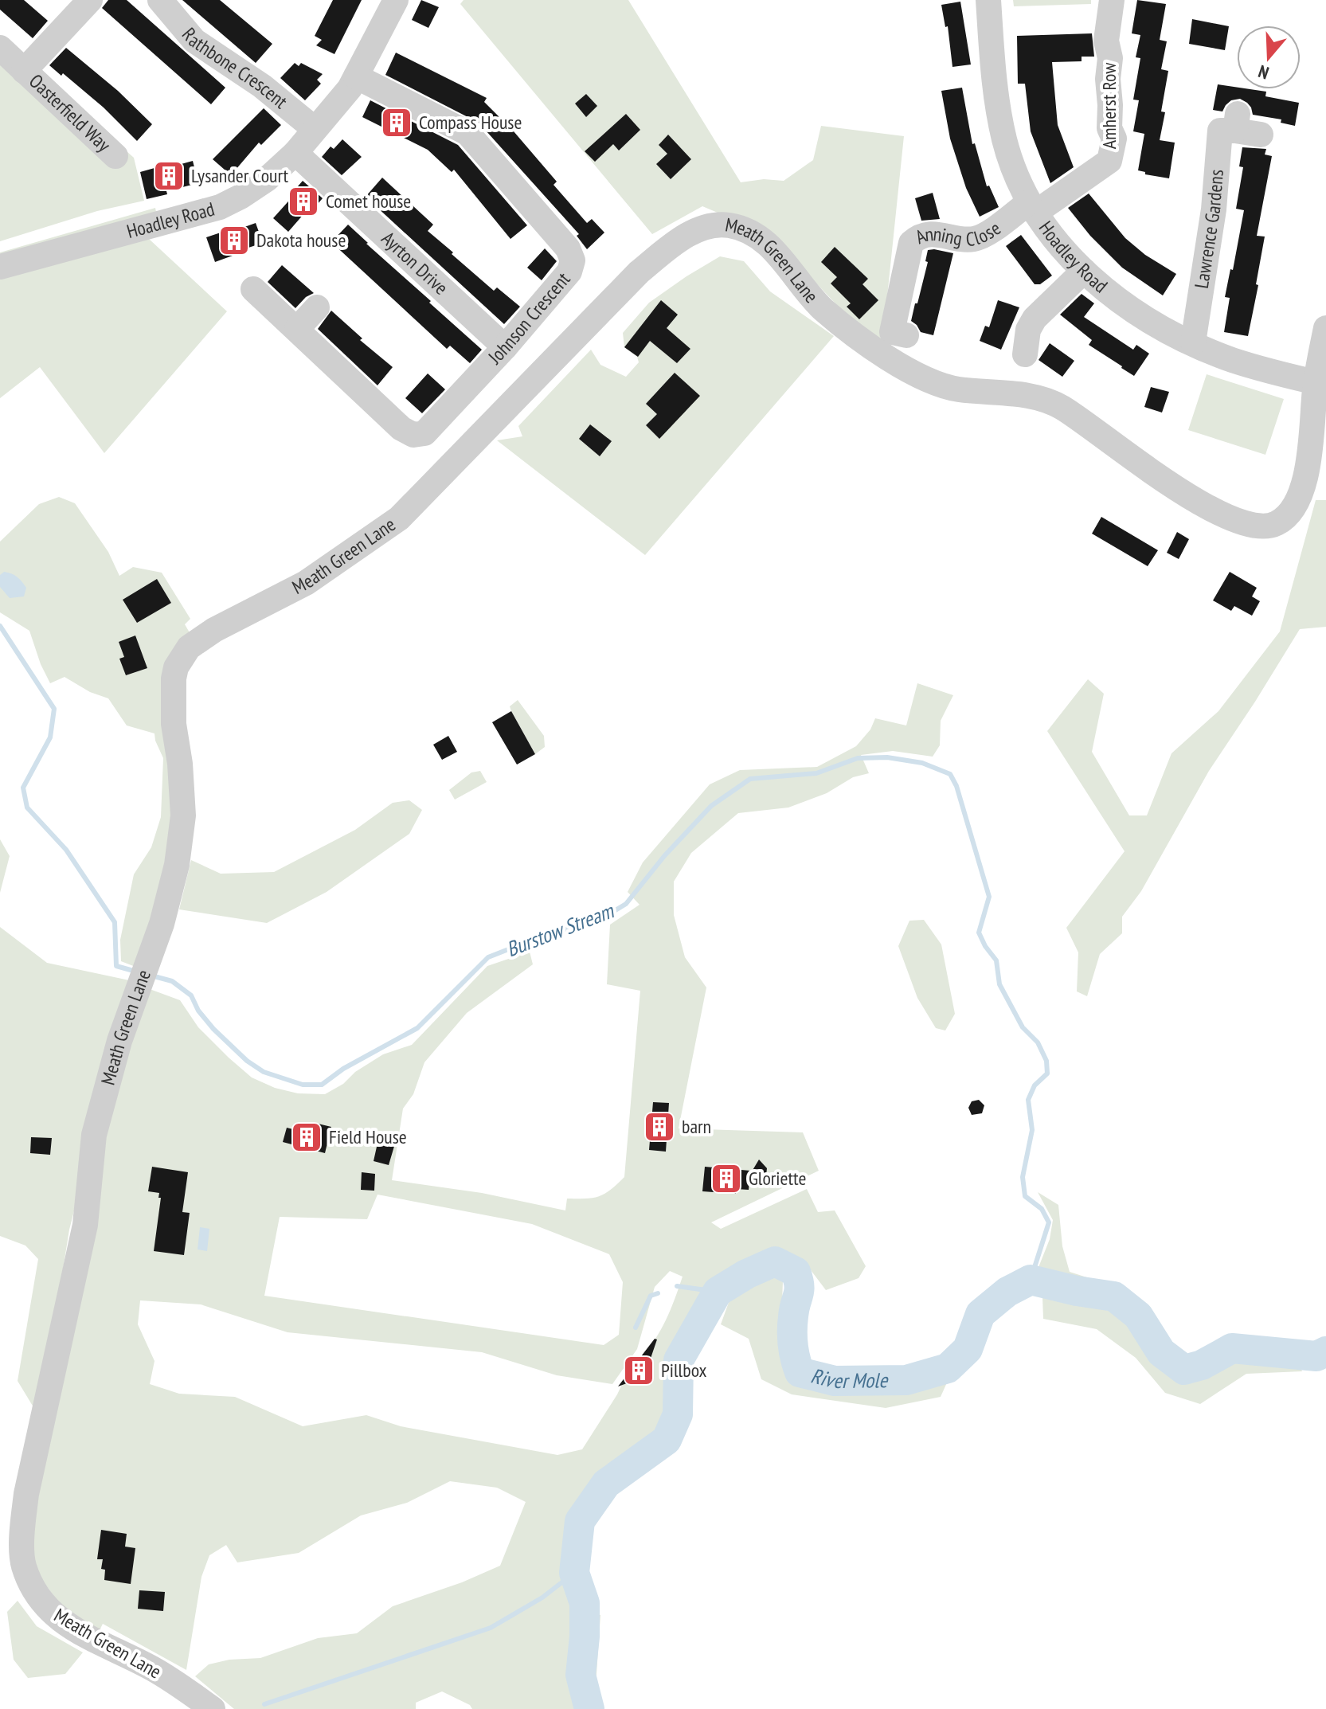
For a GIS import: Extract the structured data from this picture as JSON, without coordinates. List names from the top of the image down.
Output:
{
  "streets": {
    "street": [
      "Rathbone Crescent",
      "Amherst Row",
      "Oasterfield Way",
      "Hoadley Road",
      "Lawrence Gardens",
      "Anning Close",
      "Ayrton Drive",
      "Meath Green Lane",
      "Johnson Crescent"
    ]
  },
  "crossings": [
    ["Rathbone Crescent", "Hoadley Road"],
    ["Amherst Row", "Hoadley Road"],
    ["Amherst Row", "Anning Close"],
    ["Hoadley Road", "Lawrence Gardens"],
    ["Hoadley Road", "Anning Close"],
    ["Hoadley Road", "Ayrton Drive"],
    ["Hoadley Road", "Meath Green Lane"],
    ["Hoadley Road", "Johnson Crescent"],
    ["Ayrton Drive", "Johnson Crescent"]
  ],
  "water": ["Burstow Stream", "River Mole"],
  "places": {
    "building": [
      "Compass House",
      "Lysander Court",
      "Comet house",
      "Dakota house",
      "barn",
      "Field House",
      "Gloriette",
      "Pillbox"
    ]
  },
  "north": "bottom"
}
